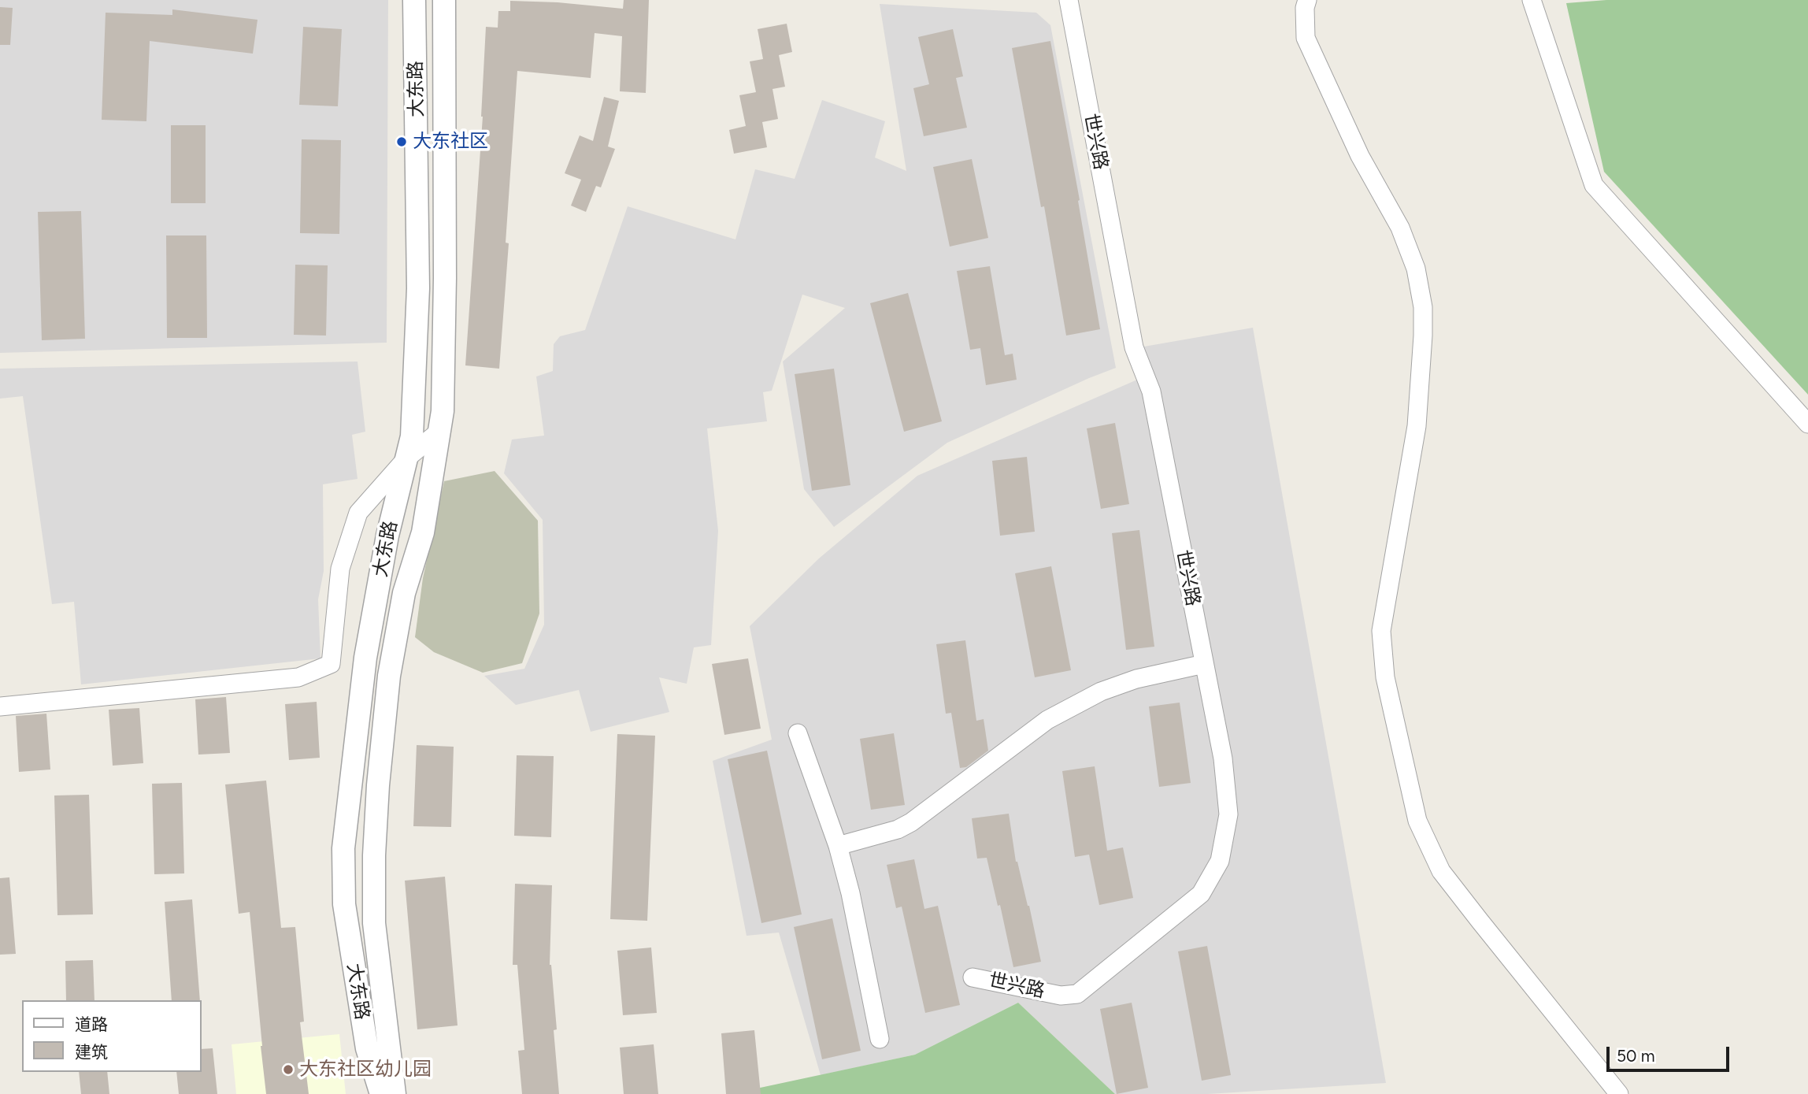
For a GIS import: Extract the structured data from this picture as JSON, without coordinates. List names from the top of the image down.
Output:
{
  "streets": {
    "street": ["大东路", "世兴路"]
  },
  "places": ["大东社区", "大东社区幼儿园"],
  "legend": ["道路", "建筑"],
  "scale_bar": "50 m"
}
